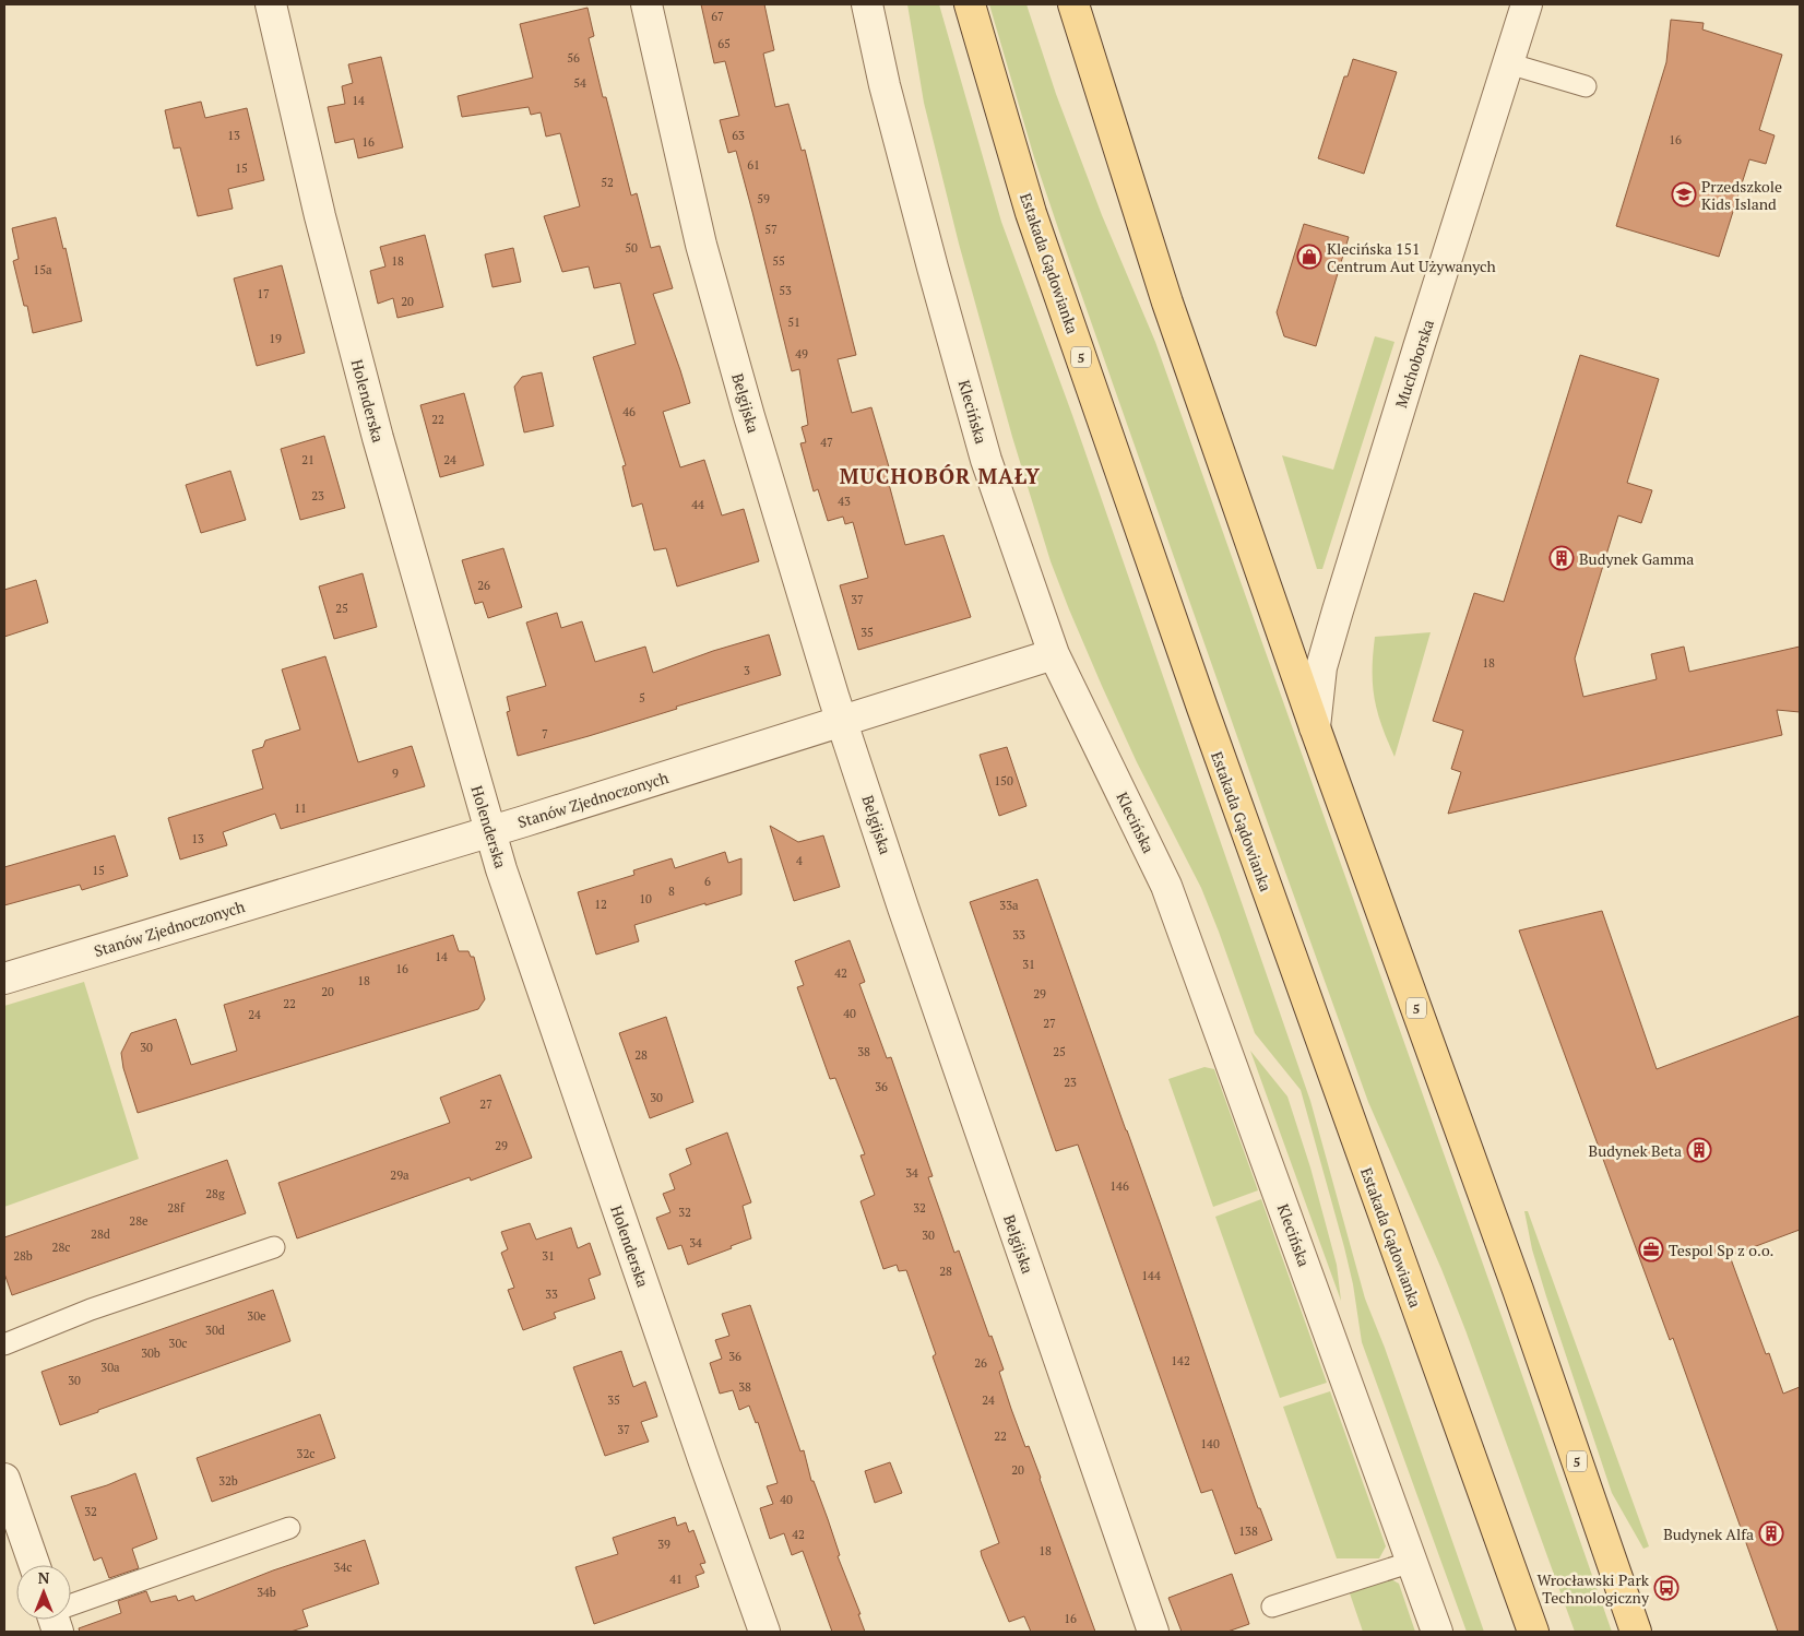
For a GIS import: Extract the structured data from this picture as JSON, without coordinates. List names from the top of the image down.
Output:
{
  "streets": {
    "main road": ["Estakada Gądowianka", "5"],
    "street": [
      "Muchoborska",
      "Holenderska",
      "Belgijska",
      "Klecińska",
      "Stanów Zjednoczonych"
    ]
  },
  "crossings": [
    ["5", "Muchoborska"],
    ["Holenderska", "Stanów Zjednoczonych"],
    ["Belgijska", "Stanów Zjednoczonych"],
    ["Klecińska", "Stanów Zjednoczonych"]
  ],
  "districts": ["MUCHOBÓR MAŁY"],
  "places": {
    "school or university": ["Przedszkole Kids Island"],
    "shop": ["Klecińska 151 Centrum Aut Używanych"],
    "building": ["Budynek Gamma", "Budynek Beta", "Budynek Alfa"],
    "office": ["Tespol Sp z o.o."],
    "bus stop": ["Wrocławski Park Technologiczny"]
  },
  "house_numbers": [
    "67",
    "65",
    "56",
    "54",
    "14",
    "13",
    "63",
    "16",
    "16",
    "61",
    "15",
    "52",
    "59",
    "57",
    "50",
    "18",
    "55",
    "15a",
    "53",
    "17",
    "20",
    "51",
    "19",
    "49",
    "46",
    "22",
    "47",
    "21",
    "24",
    "23",
    "43",
    "44",
    "26",
    "37",
    "25",
    "35",
    "18",
    "3",
    "5",
    "7",
    "9",
    "150",
    "11",
    "13",
    "4",
    "15",
    "6",
    "8",
    "10",
    "12",
    "33a",
    "33",
    "14",
    "31",
    "16",
    "42",
    "18",
    "20",
    "29",
    "22",
    "40",
    "24",
    "27",
    "30",
    "38",
    "25",
    "28",
    "23",
    "36",
    "30",
    "27",
    "29",
    "34",
    "29a",
    "146",
    "28g",
    "28f",
    "32",
    "32",
    "28e",
    "28d",
    "30",
    "34",
    "28c",
    "28b",
    "31",
    "28",
    "144",
    "33",
    "30e",
    "30d",
    "30c",
    "30b",
    "36",
    "142",
    "26",
    "30a",
    "30",
    "38",
    "35",
    "24",
    "37",
    "22",
    "140",
    "32c",
    "20",
    "32b",
    "40",
    "32",
    "138",
    "42",
    "39",
    "18",
    "34c",
    "41",
    "34b",
    "16"
  ],
  "north": "top"
}
